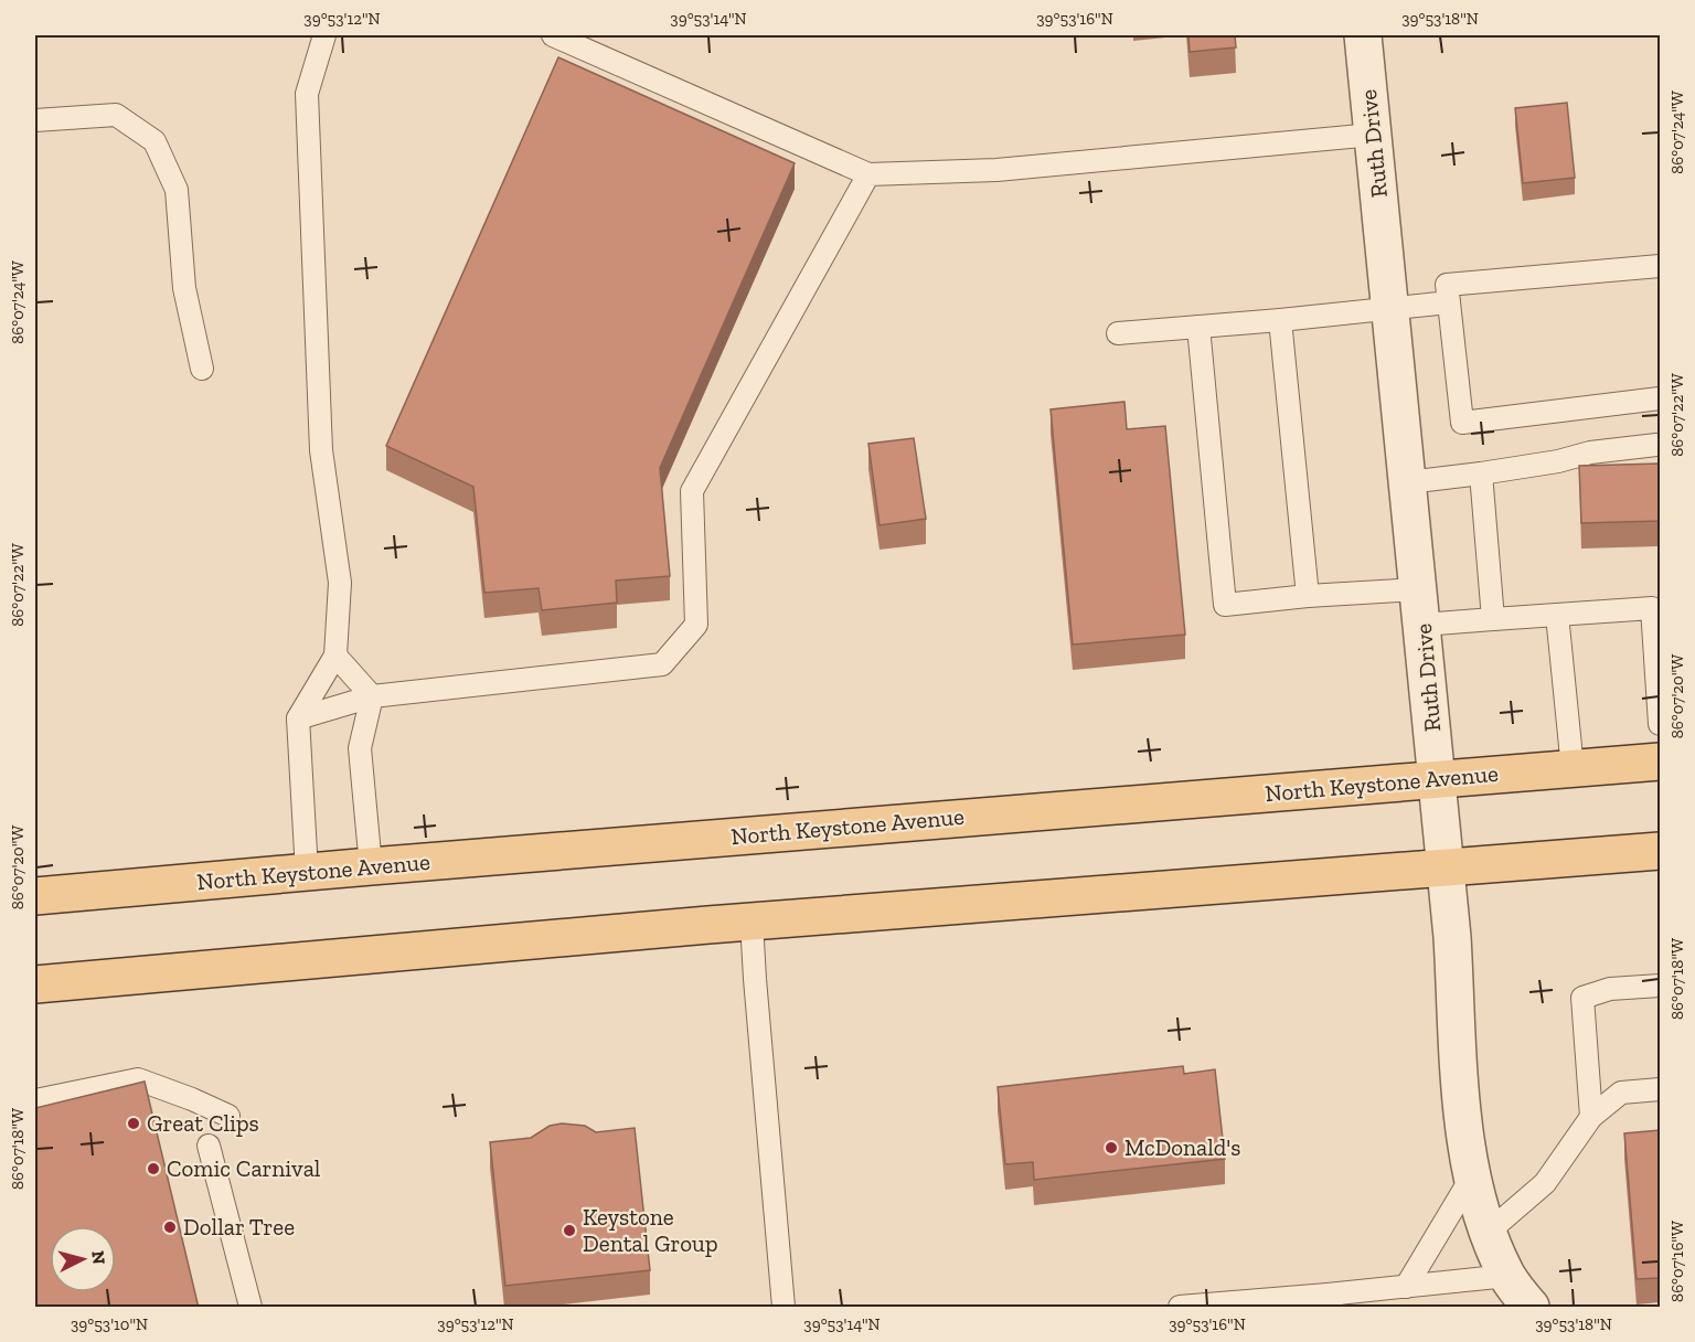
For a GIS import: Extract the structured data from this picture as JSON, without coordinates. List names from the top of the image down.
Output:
{
  "streets": {
    "main road": ["North Keystone Avenue"],
    "street": ["Ruth Drive"]
  },
  "crossings": [
    ["Ruth Drive", "North Keystone Avenue"]
  ],
  "places": [
    "Great Clips",
    "McDonald's",
    "Comic Carnival",
    "Dollar Tree",
    "Keystone Dental Group"
  ],
  "north": "right",
  "coordinates": [
    "39°53'12\"N",
    "39°53'14\"N",
    "39°53'16\"N",
    "39°53'18\"N",
    "86°07'24\"W",
    "86°07'22\"W",
    "86°07'20\"W",
    "86°07'18\"W",
    "86°07'16\"W",
    "39°53'10\"N"
  ]
}
